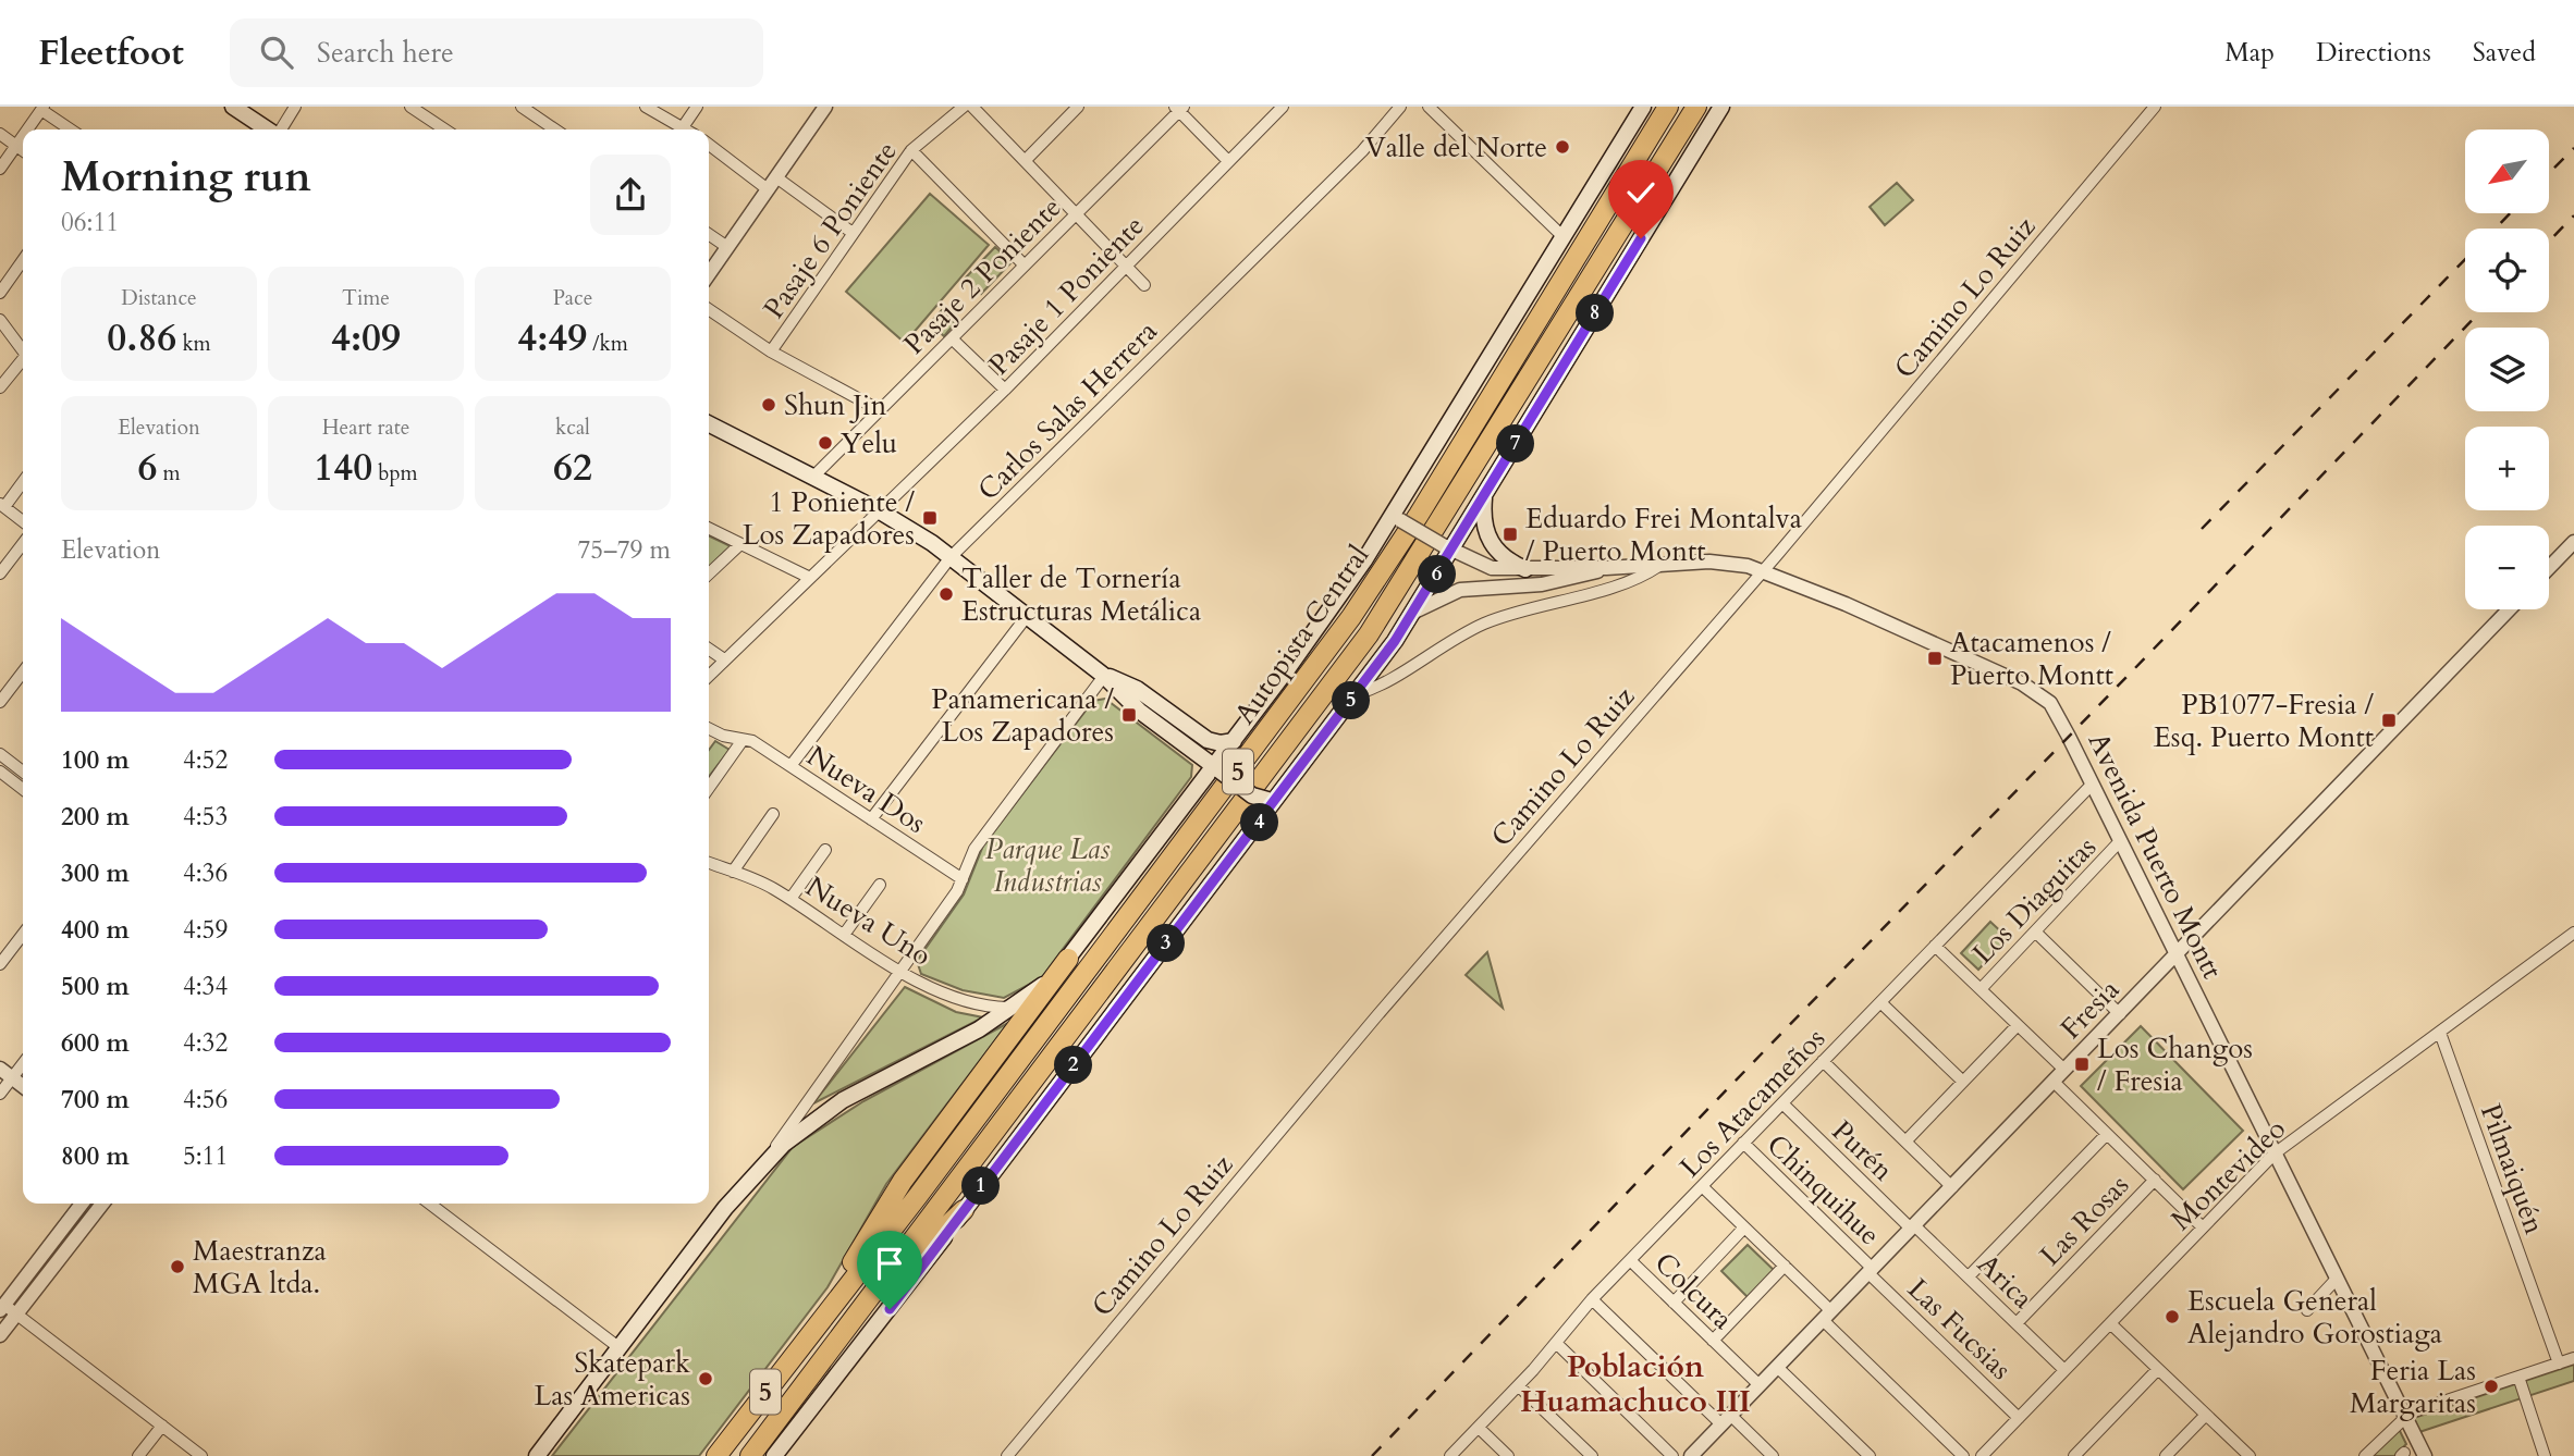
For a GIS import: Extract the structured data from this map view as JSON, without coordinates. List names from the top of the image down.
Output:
{
  "streets": {
    "highway": ["Autopista Central", "5"],
    "street": [
      "Pasaje 6 Poniente",
      "Pasaje 2 Poniente",
      "Pasaje 1 Poniente",
      "Camino Lo Ruiz",
      "Carlos Salas Herrera",
      "Nueva Dos",
      "Avenida Puerto Montt",
      "Los Diaguitas",
      "Nueva Uno",
      "Fresia",
      "Los Atacameños",
      "Purén",
      "Pilmaiquén",
      "Montevideo",
      "Chinquihue",
      "Las Rosas",
      "Arica",
      "Colcura",
      "Las Fucsias"
    ]
  },
  "crossings": [
    ["Camino Lo Ruiz", "Avenida Puerto Montt"],
    ["Carlos Salas Herrera", "Nueva Dos"],
    ["Avenida Puerto Montt", "Los Diaguitas"],
    ["Avenida Puerto Montt", "Fresia"],
    ["Avenida Puerto Montt", "Los Atacameños"],
    ["Avenida Puerto Montt", "Montevideo"],
    ["Fresia", "Purén"],
    ["Fresia", "Chinquihue"],
    ["Fresia", "Arica"],
    ["Fresia", "Colcura"],
    ["Fresia", "Las Fucsias"],
    ["Los Atacameños", "Purén"],
    ["Los Atacameños", "Chinquihue"],
    ["Los Atacameños", "Colcura"],
    ["Purén", "Arica"],
    ["Pilmaiquén", "Montevideo"],
    ["Montevideo", "Arica"],
    ["Montevideo", "Las Fucsias"],
    ["Chinquihue", "Las Fucsias"],
    ["Las Rosas", "Arica"]
  ],
  "districts": ["Población Huamachuco III"],
  "parks": ["Parque Las Industrias"],
  "places": {
    "other": [
      "Valle del Norte",
      "Shun Jin",
      "Yelu",
      "Taller de Tornería Estructuras Metálica",
      "Maestranza MGA ltda.",
      "Escuela General Alejandro Gorostiaga",
      "Skatepark Las Americas",
      "Feria Las Margaritas"
    ],
    "transit": [
      "1 Poniente / Los Zapadores",
      "Eduardo Frei Montalva / Puerto Montt",
      "Atacamenos / Puerto Montt",
      "Panamericana / Los Zapadores",
      "PB1077-Fresia / Esq. Puerto Montt",
      "Los Changos / Fresia"
    ]
  },
  "north": "bottom left",
  "page": {
    "header": "Fleetfoot",
    "search": "Search here",
    "nav": ["Map", "Directions", "Saved"],
    "map_buttons": ["+", "−"],
    "heading": ["Morning run", "06:11"],
    "stats": [
      ["Distance", "0.86 km"],
      ["Time", "4:09"],
      ["Pace", "4:49 /km"],
      ["Elevation", "6 m"],
      ["Heart rate", "140 bpm"],
      ["kcal", "62"]
    ],
    "pins": [
      "8",
      "7",
      "6",
      "5",
      "4",
      "3",
      "2",
      "1"
    ],
    "chart": ["Elevation", "75–79 m"],
    "list": [
      {
        "name": "100 m",
        "note": "4:52"
      },
      {
        "name": "200 m",
        "note": "4:53"
      },
      {
        "name": "300 m",
        "note": "4:36"
      },
      {
        "name": "400 m",
        "note": "4:59"
      },
      {
        "name": "500 m",
        "note": "4:34"
      },
      {
        "name": "600 m",
        "note": "4:32"
      },
      {
        "name": "700 m",
        "note": "4:56"
      },
      {
        "name": "800 m",
        "note": "5:11"
      }
    ]
  }
}
